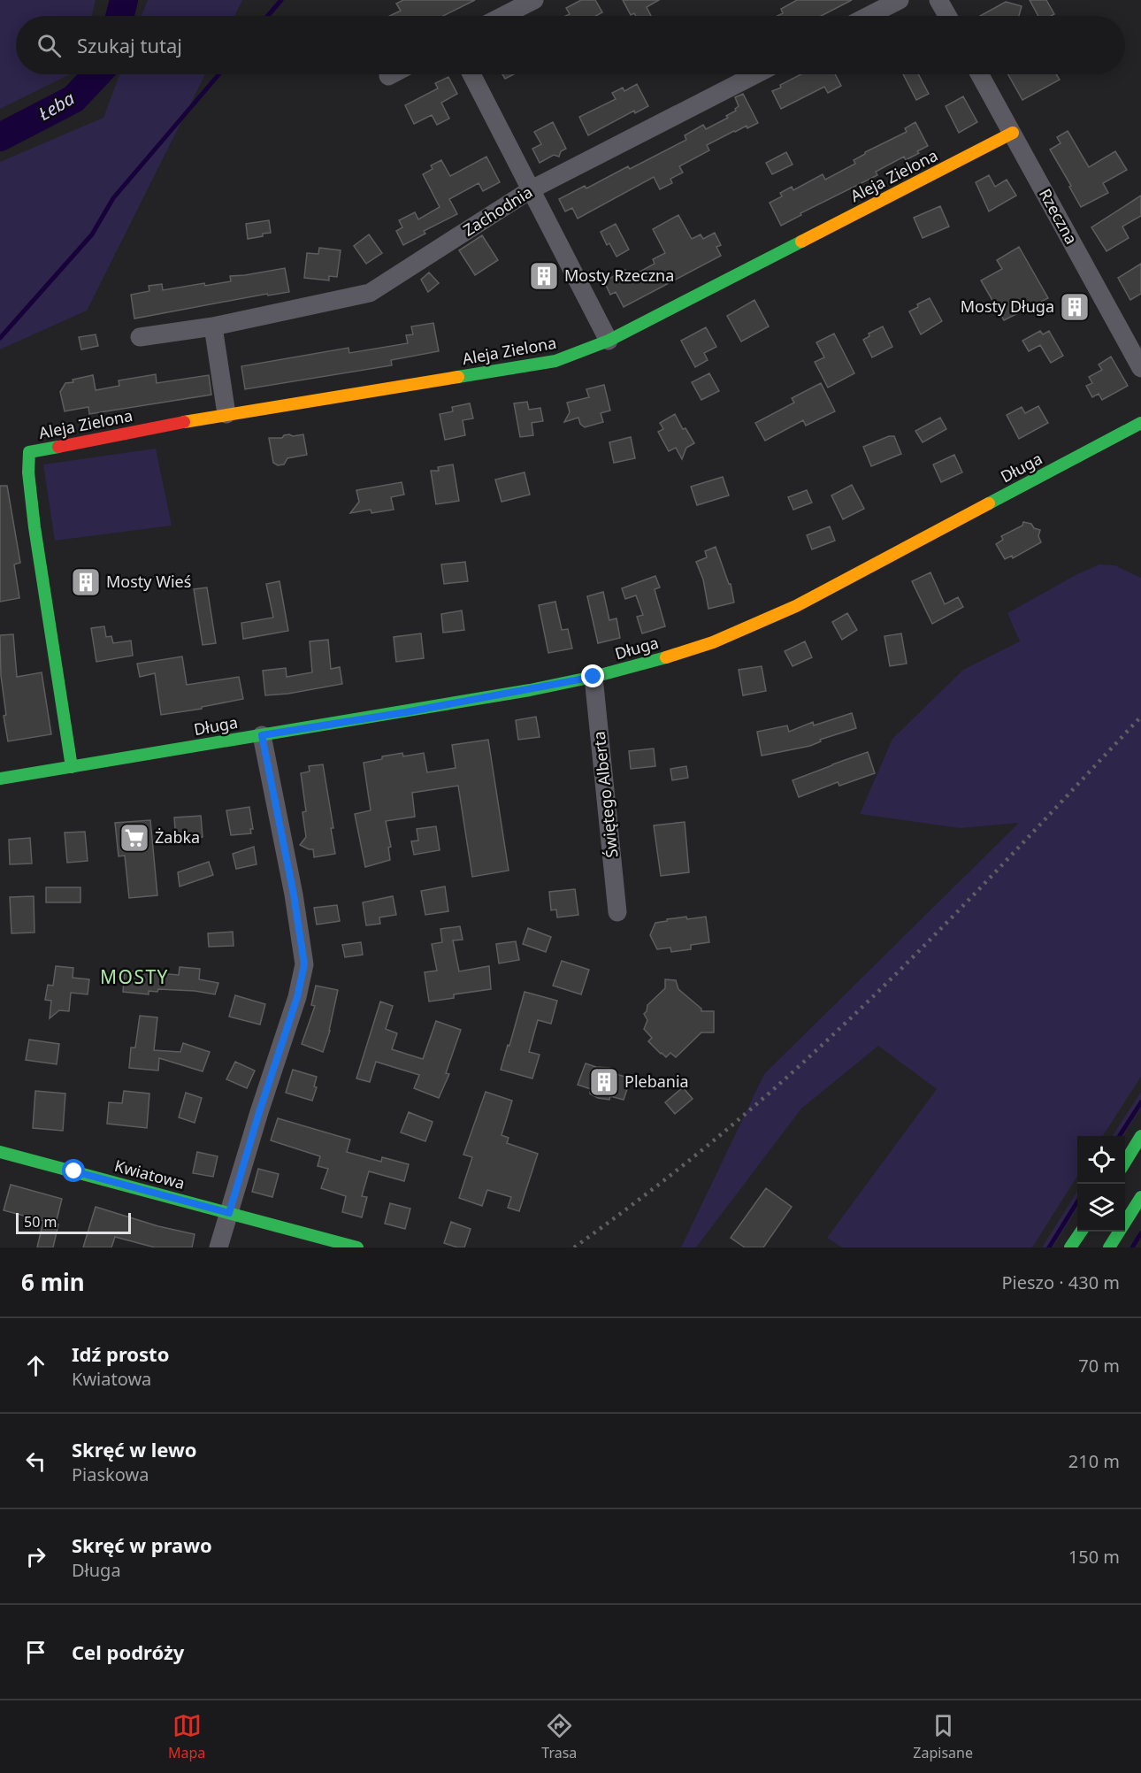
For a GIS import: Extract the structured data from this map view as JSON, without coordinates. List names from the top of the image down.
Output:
{
  "streets": {
    "main road": ["Aleja Zielona", "Długa", "Kwiatowa"],
    "street": ["Zachodnia", "Rzeczna", "Świętego Alberta"]
  },
  "crossings": [
    ["Aleja Zielona", "Rzeczna"],
    ["Aleja Zielona", "Długa"],
    ["Długa", "Świętego Alberta"]
  ],
  "districts": ["MOSTY"],
  "water": ["Łeba"],
  "places": {
    "building": [
      "Mosty Rzeczna",
      "Mosty Długa",
      "Mosty Wieś",
      "Plebania"
    ],
    "supermarket": ["Żabka"]
  },
  "scale_bar": "50 m",
  "page": {
    "search": "Szukaj tutaj",
    "scale": "50 m",
    "heading": ["6 min", "Pieszo · 430 m"],
    "list": [
      ["Idź prosto", "Kwiatowa", "70 m"],
      ["Skręć w lewo", "Piaskowa", "210 m"],
      ["Skręć w prawo", "Długa", "150 m"],
      "Cel podróży"
    ],
    "nav": ["Mapa", "Trasa", "Zapisane"]
  }
}
